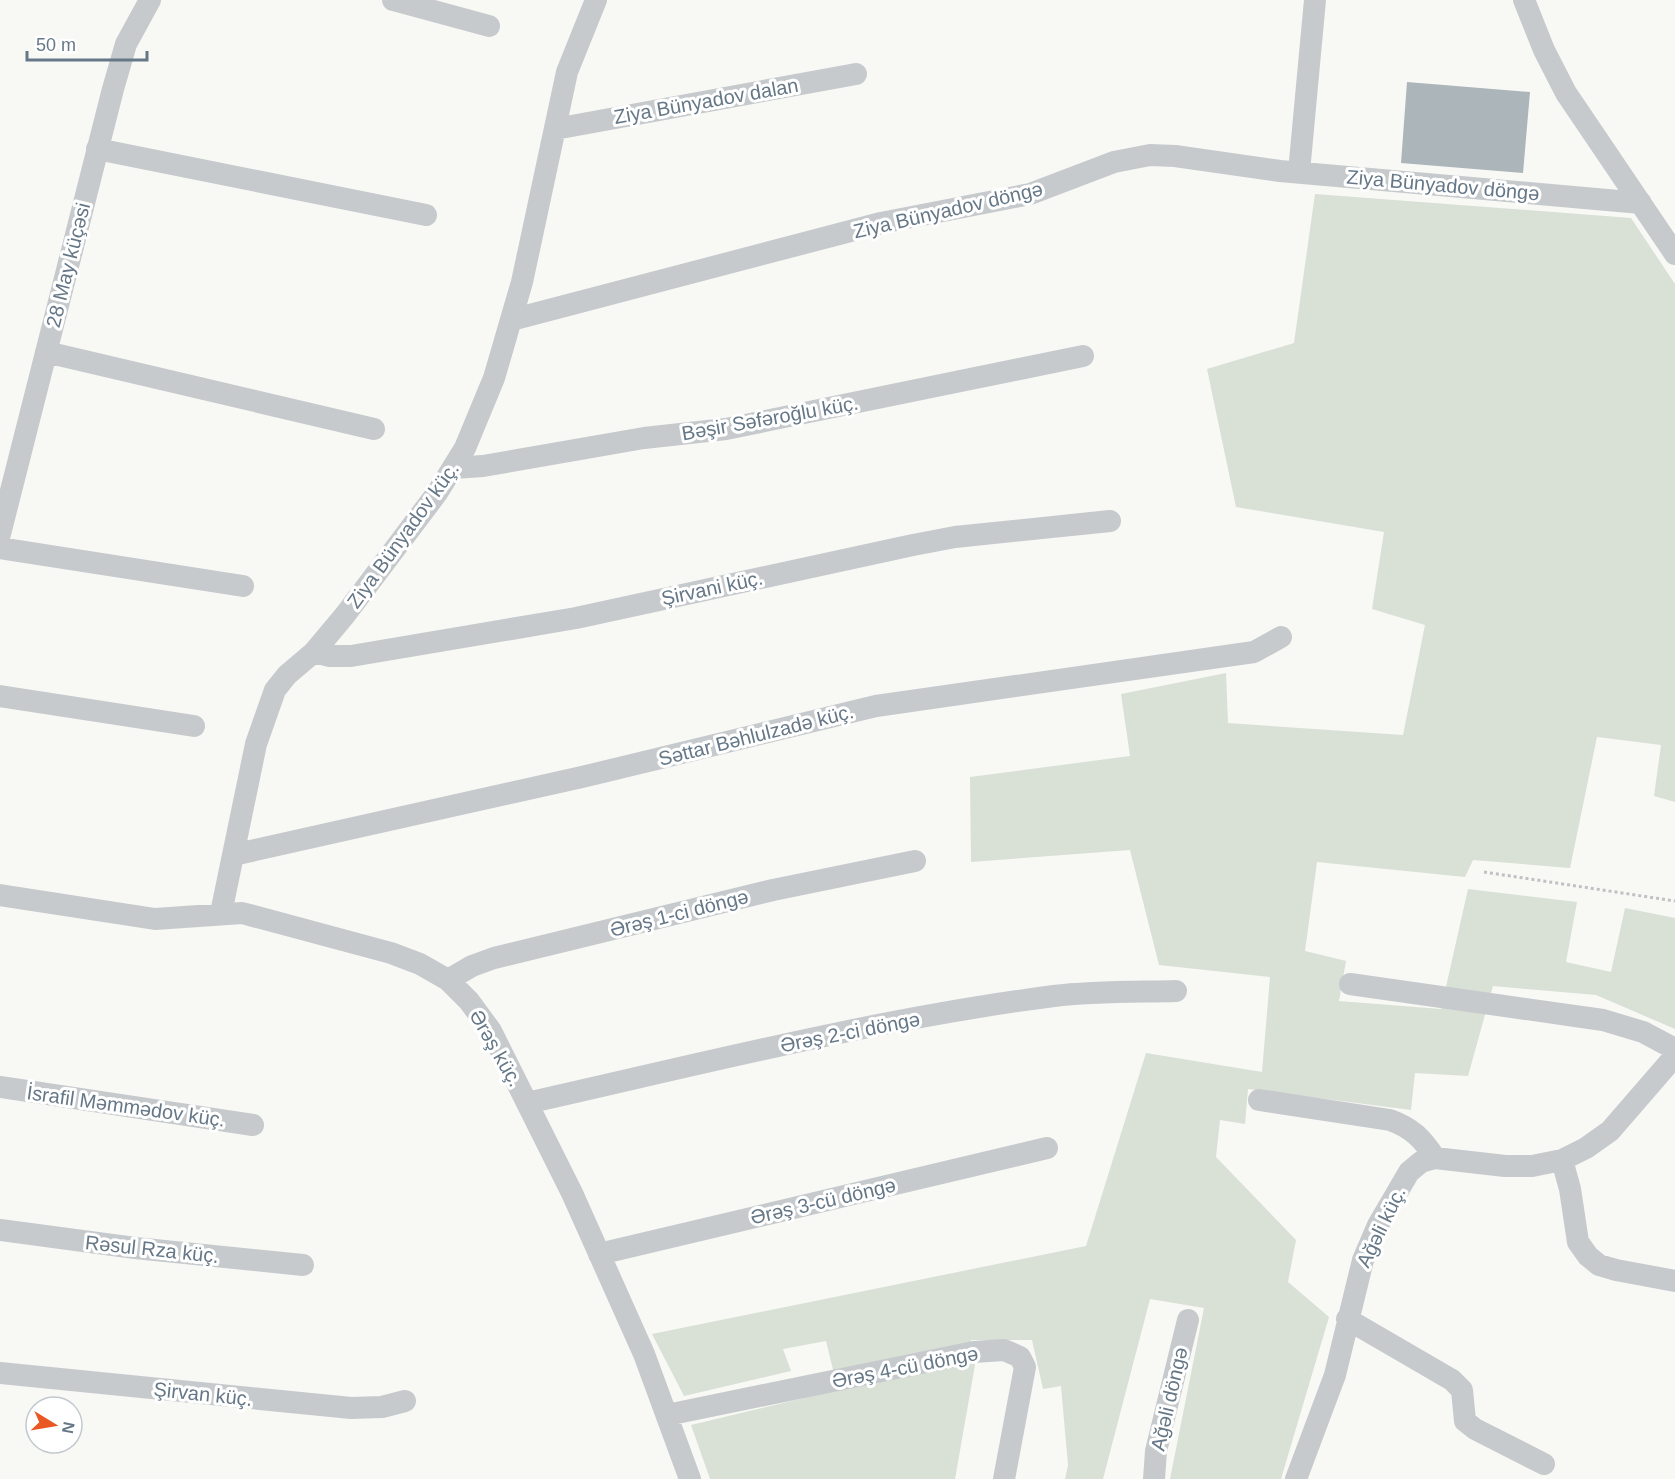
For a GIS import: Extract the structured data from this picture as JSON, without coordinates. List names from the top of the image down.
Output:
{
  "streets": {
    "street": [
      "Ziya Bünyadov dalan",
      "Ziya Bünyadov döngə",
      "28 May küçəsi",
      "Bəşir Səfəroğlu küç.",
      "Ziya Bünyadov küç.",
      "Şirvani küç.",
      "Səttar Bəhlulzadə küç.",
      "Ərəş 1-ci döngə",
      "Ərəş 2-ci döngə",
      "Ərəş küç.",
      "İsrafil Məmmədov küç.",
      "Ərəş 3-cü döngə",
      "Ağəli küç.",
      "Rəsul Rza küç.",
      "Ərəş 4-cü döngə",
      "Şirvan küç.",
      "Ağəli döngə"
    ]
  },
  "crossings": [
    ["Ziya Bünyadov dalan", "Ziya Bünyadov küç."],
    ["Ziya Bünyadov döngə", "Ziya Bünyadov küç."],
    ["Bəşir Səfəroğlu küç.", "Ziya Bünyadov küç."],
    ["Ziya Bünyadov küç.", "Şirvani küç."],
    ["Ziya Bünyadov küç.", "Səttar Bəhlulzadə küç."],
    ["Ziya Bünyadov küç.", "Ərəş küç."],
    ["Ərəş 1-ci döngə", "Ərəş küç."],
    ["Ərəş 2-ci döngə", "Ərəş küç."],
    ["Ərəş küç.", "Ərəş 3-cü döngə"],
    ["Ərəş küç.", "Ərəş 4-cü döngə"]
  ],
  "scale_bar": "50 m",
  "north": "right"
}
